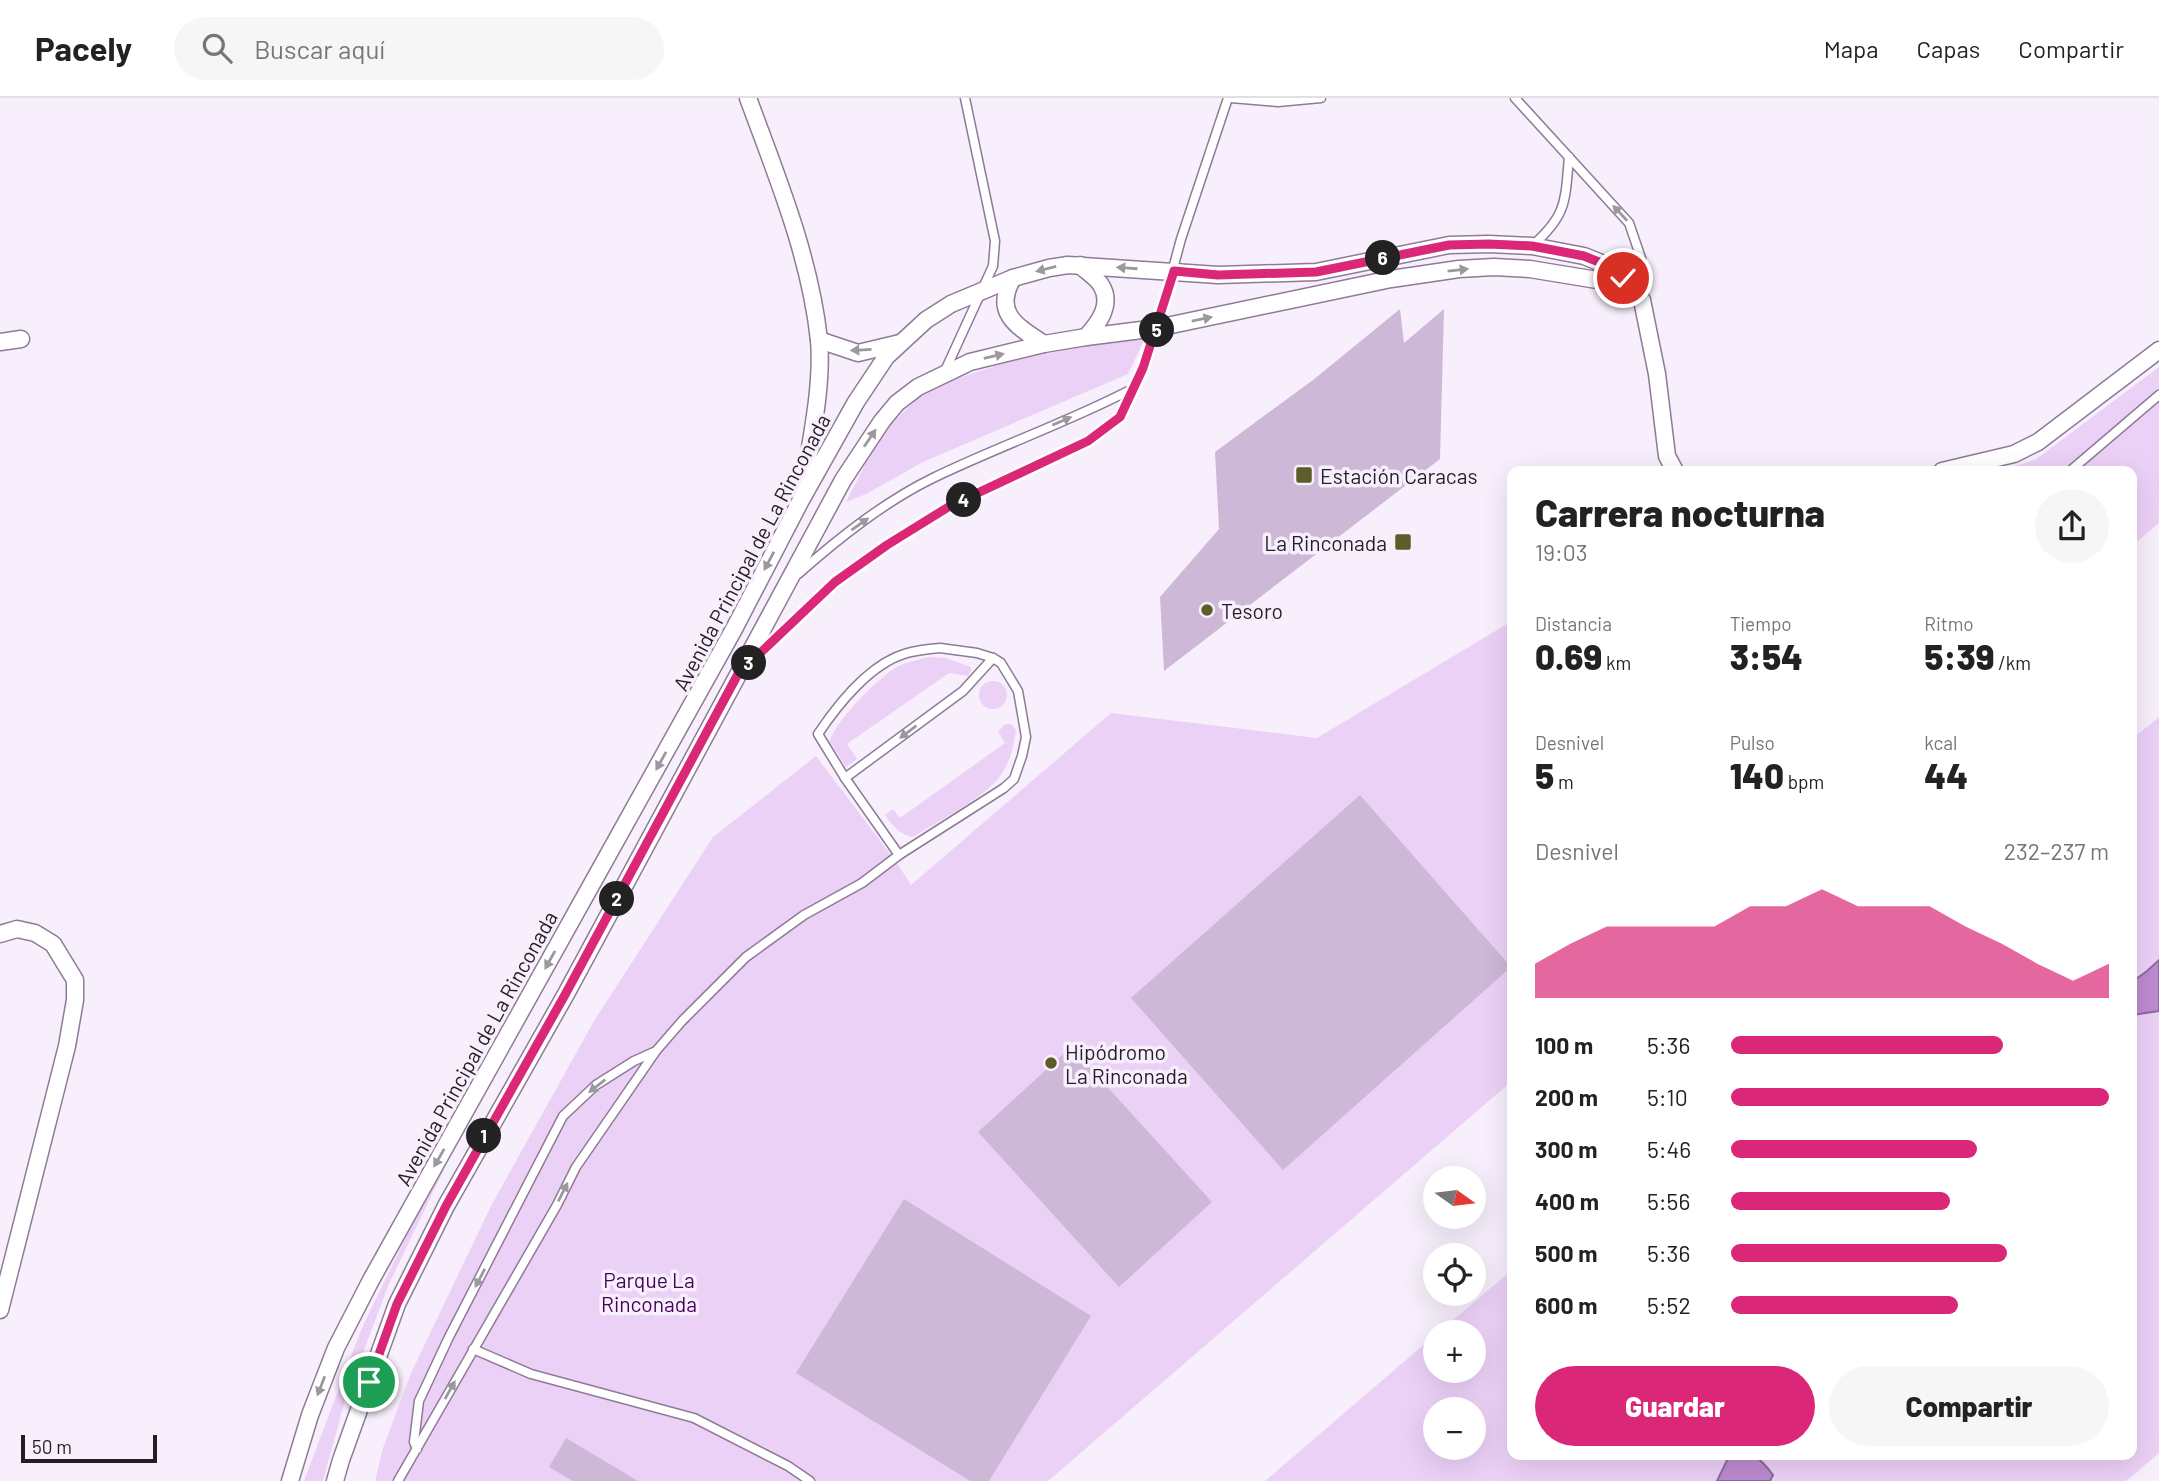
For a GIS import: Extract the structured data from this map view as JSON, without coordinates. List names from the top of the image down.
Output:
{
  "streets": {
    "street": ["Avenida Principal de La Rinconada"]
  },
  "parks": ["Parque La Rinconada"],
  "places": {
    "transit": ["Estación Caracas", "La Rinconada"],
    "other": ["Tesoro", "Hipódromo La Rinconada"]
  },
  "scale_bar": "50 m",
  "north": "right",
  "page": {
    "header": "Pacely",
    "search": "Buscar aquí",
    "nav": ["Mapa", "Capas", "Compartir"],
    "pins": [
      "6",
      "5",
      "4",
      "3",
      "2",
      "1"
    ],
    "heading": ["Carrera nocturna", "19:03"],
    "stats": [
      ["Distancia", "0.69 km"],
      ["Tiempo", "3:54"],
      ["Ritmo", "5:39 /km"],
      ["Desnivel", "5 m"],
      ["Pulso", "140 bpm"],
      ["kcal", "44"]
    ],
    "chart": ["Desnivel", "232–237 m"],
    "list": [
      {
        "name": "100 m",
        "note": "5:36"
      },
      {
        "name": "200 m",
        "note": "5:10"
      },
      {
        "name": "300 m",
        "note": "5:46"
      },
      {
        "name": "400 m",
        "note": "5:56"
      },
      {
        "name": "500 m",
        "note": "5:36"
      },
      {
        "name": "600 m",
        "note": "5:52"
      }
    ],
    "map_buttons": ["+", "−"],
    "buttons": ["Guardar", "Compartir"],
    "scale": "50 m"
  }
}
